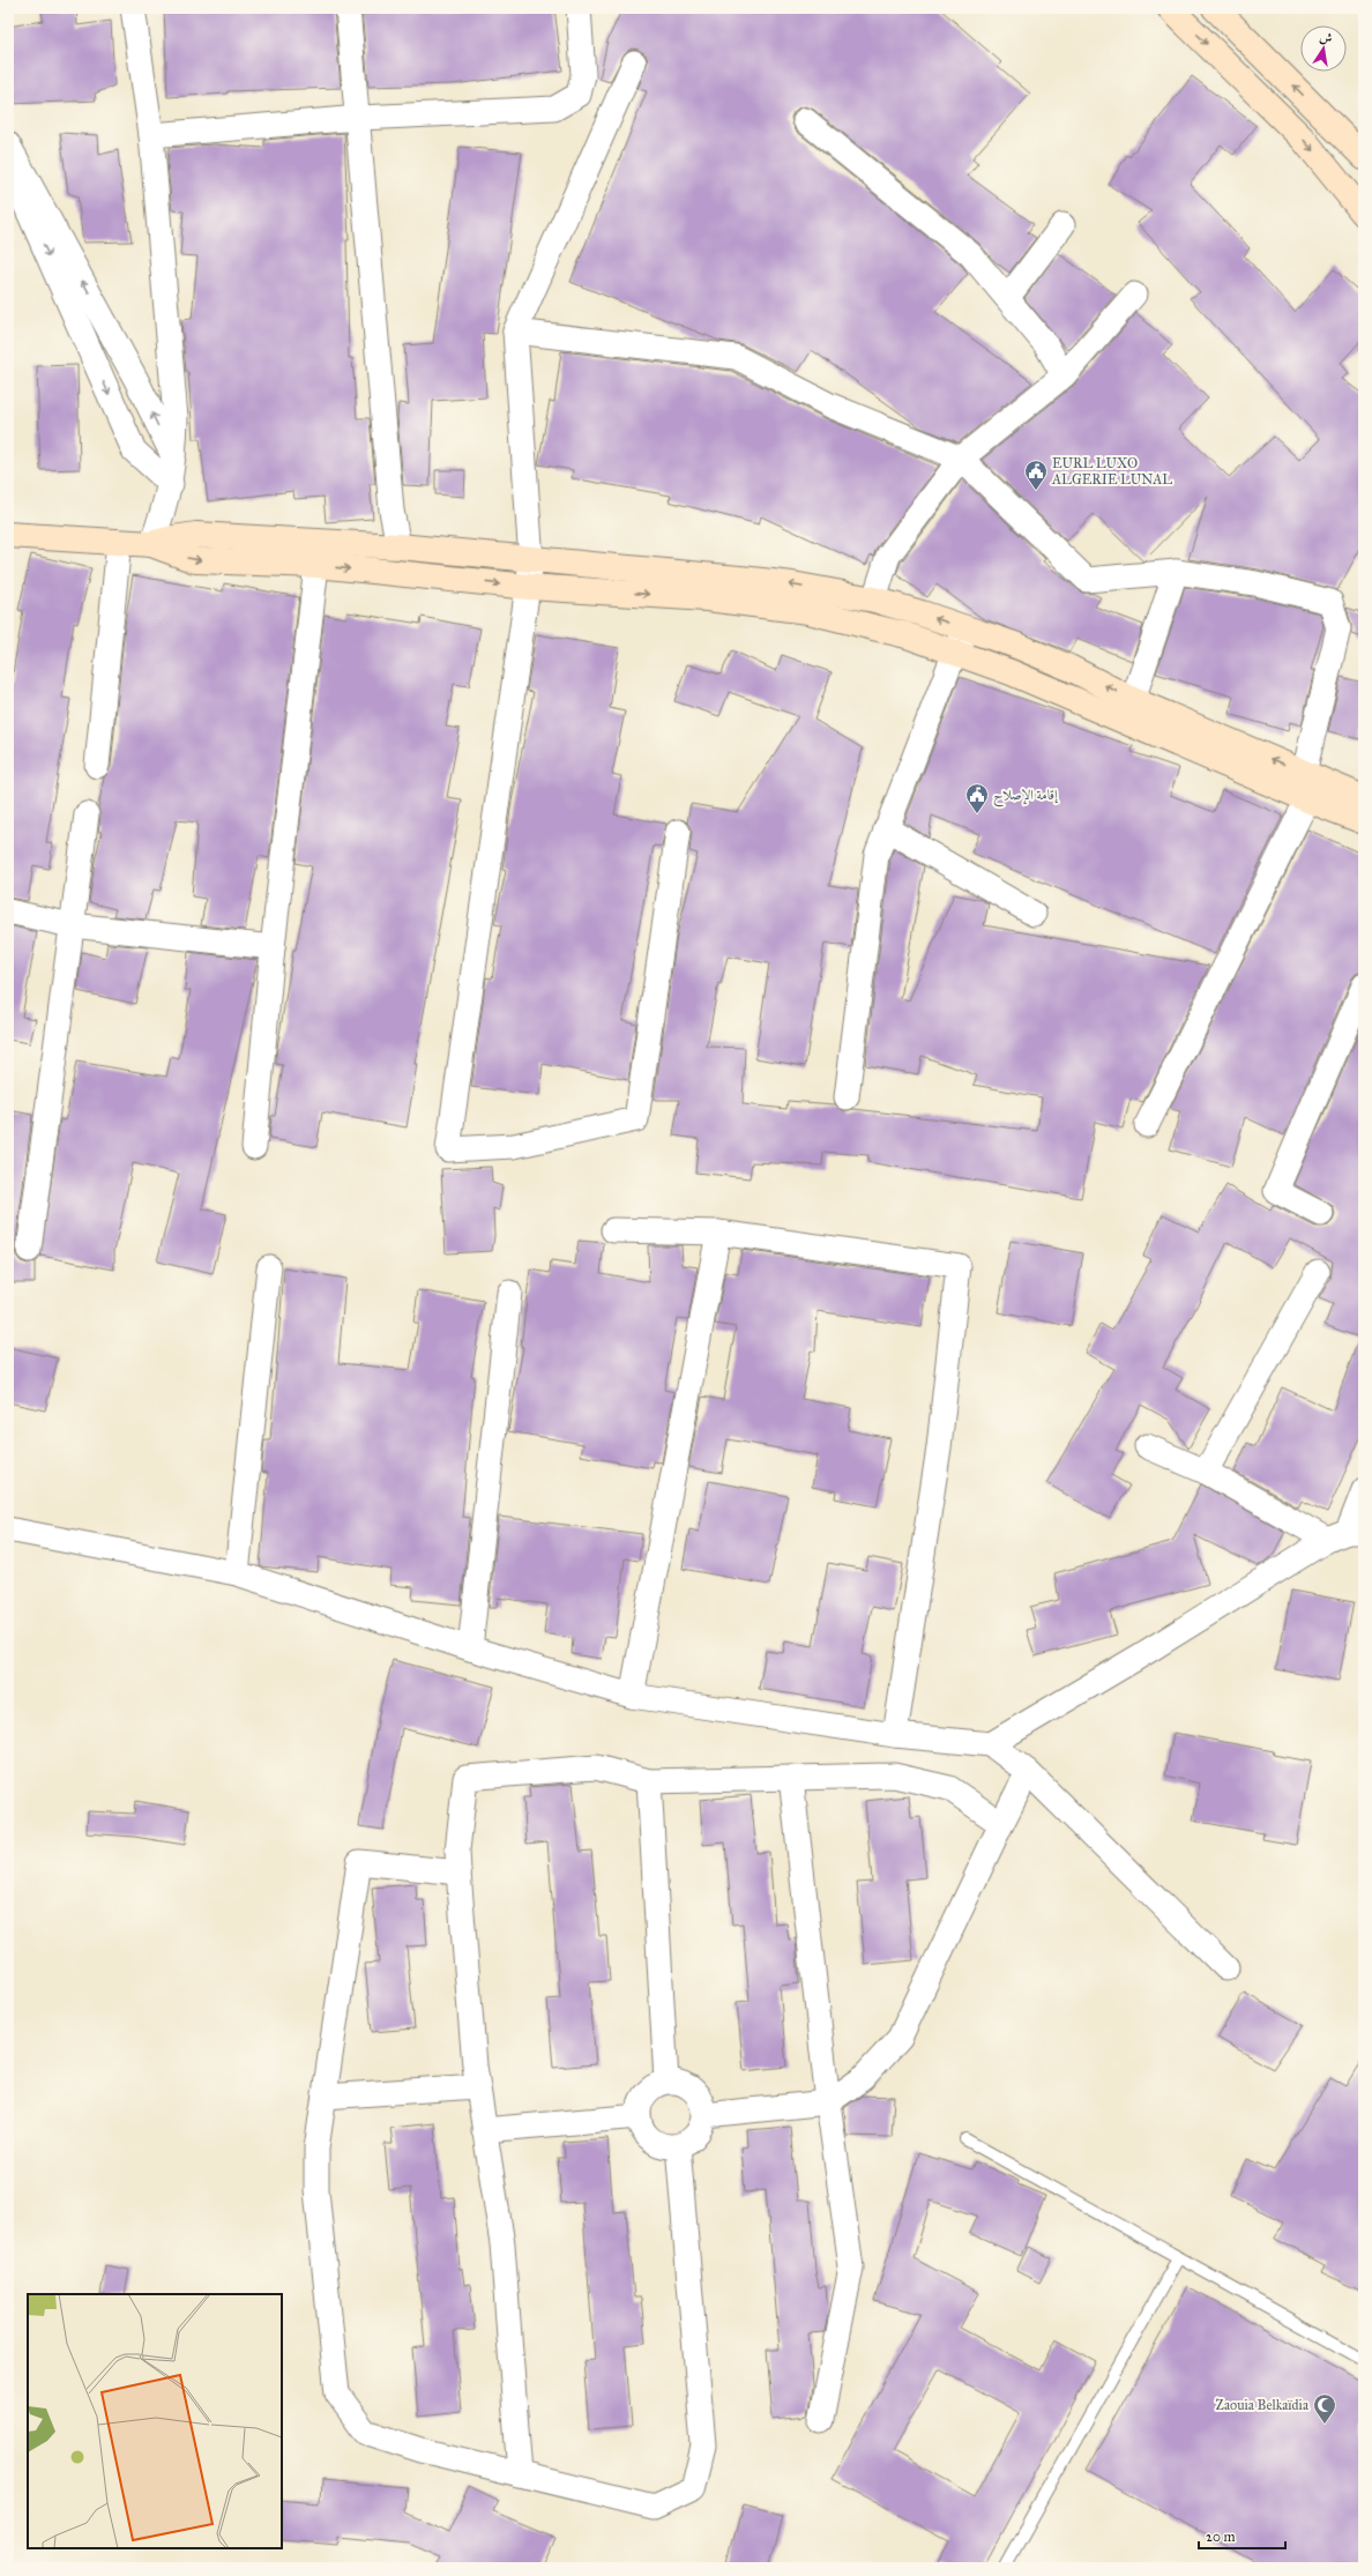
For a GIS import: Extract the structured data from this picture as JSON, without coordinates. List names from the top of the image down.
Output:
{
  "places": {
    "public building": ["EURL LUXO ALGERIE LUNAL", "إقامة الإصلاح"],
    "mosque": ["Zaouia Belkaïdia"]
  },
  "scale_bar": "20 m",
  "north": "top"
}
